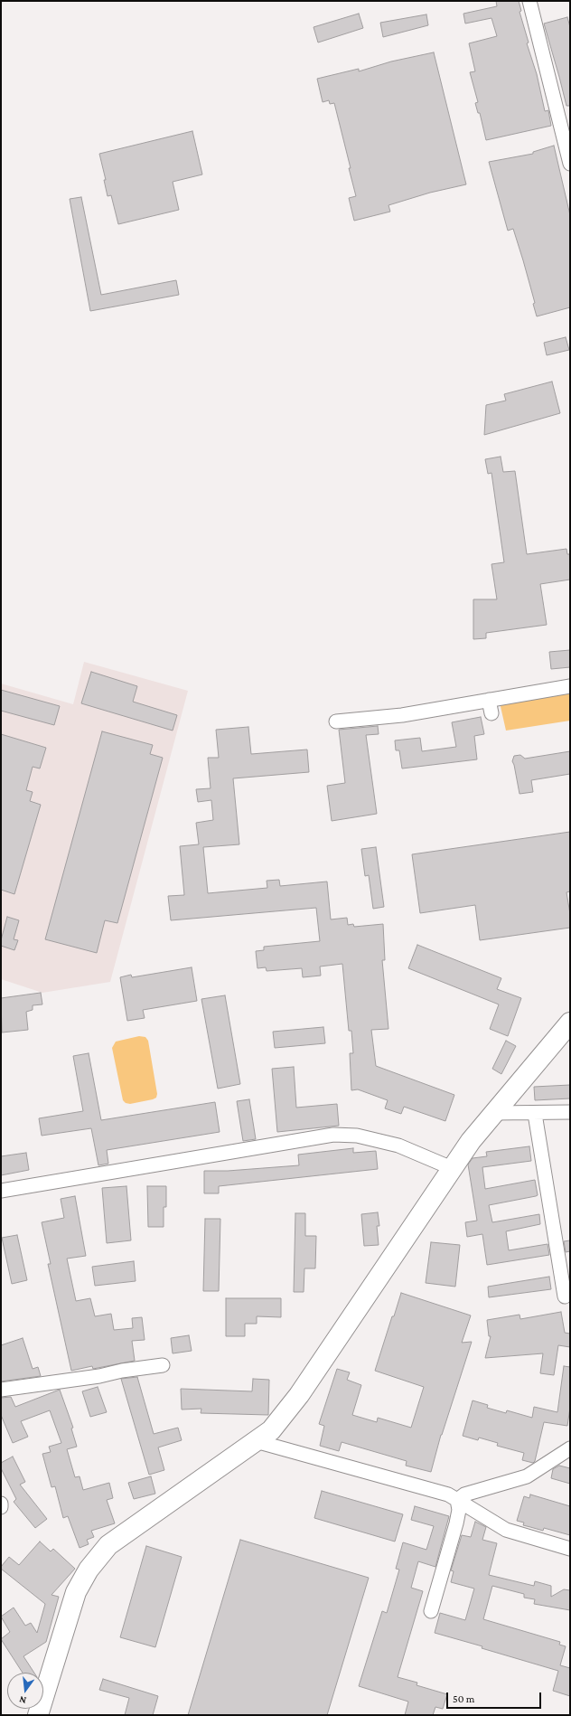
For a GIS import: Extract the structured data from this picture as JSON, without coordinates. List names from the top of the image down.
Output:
{
  "scale_bar": "50 m",
  "north": "bottom"
}
